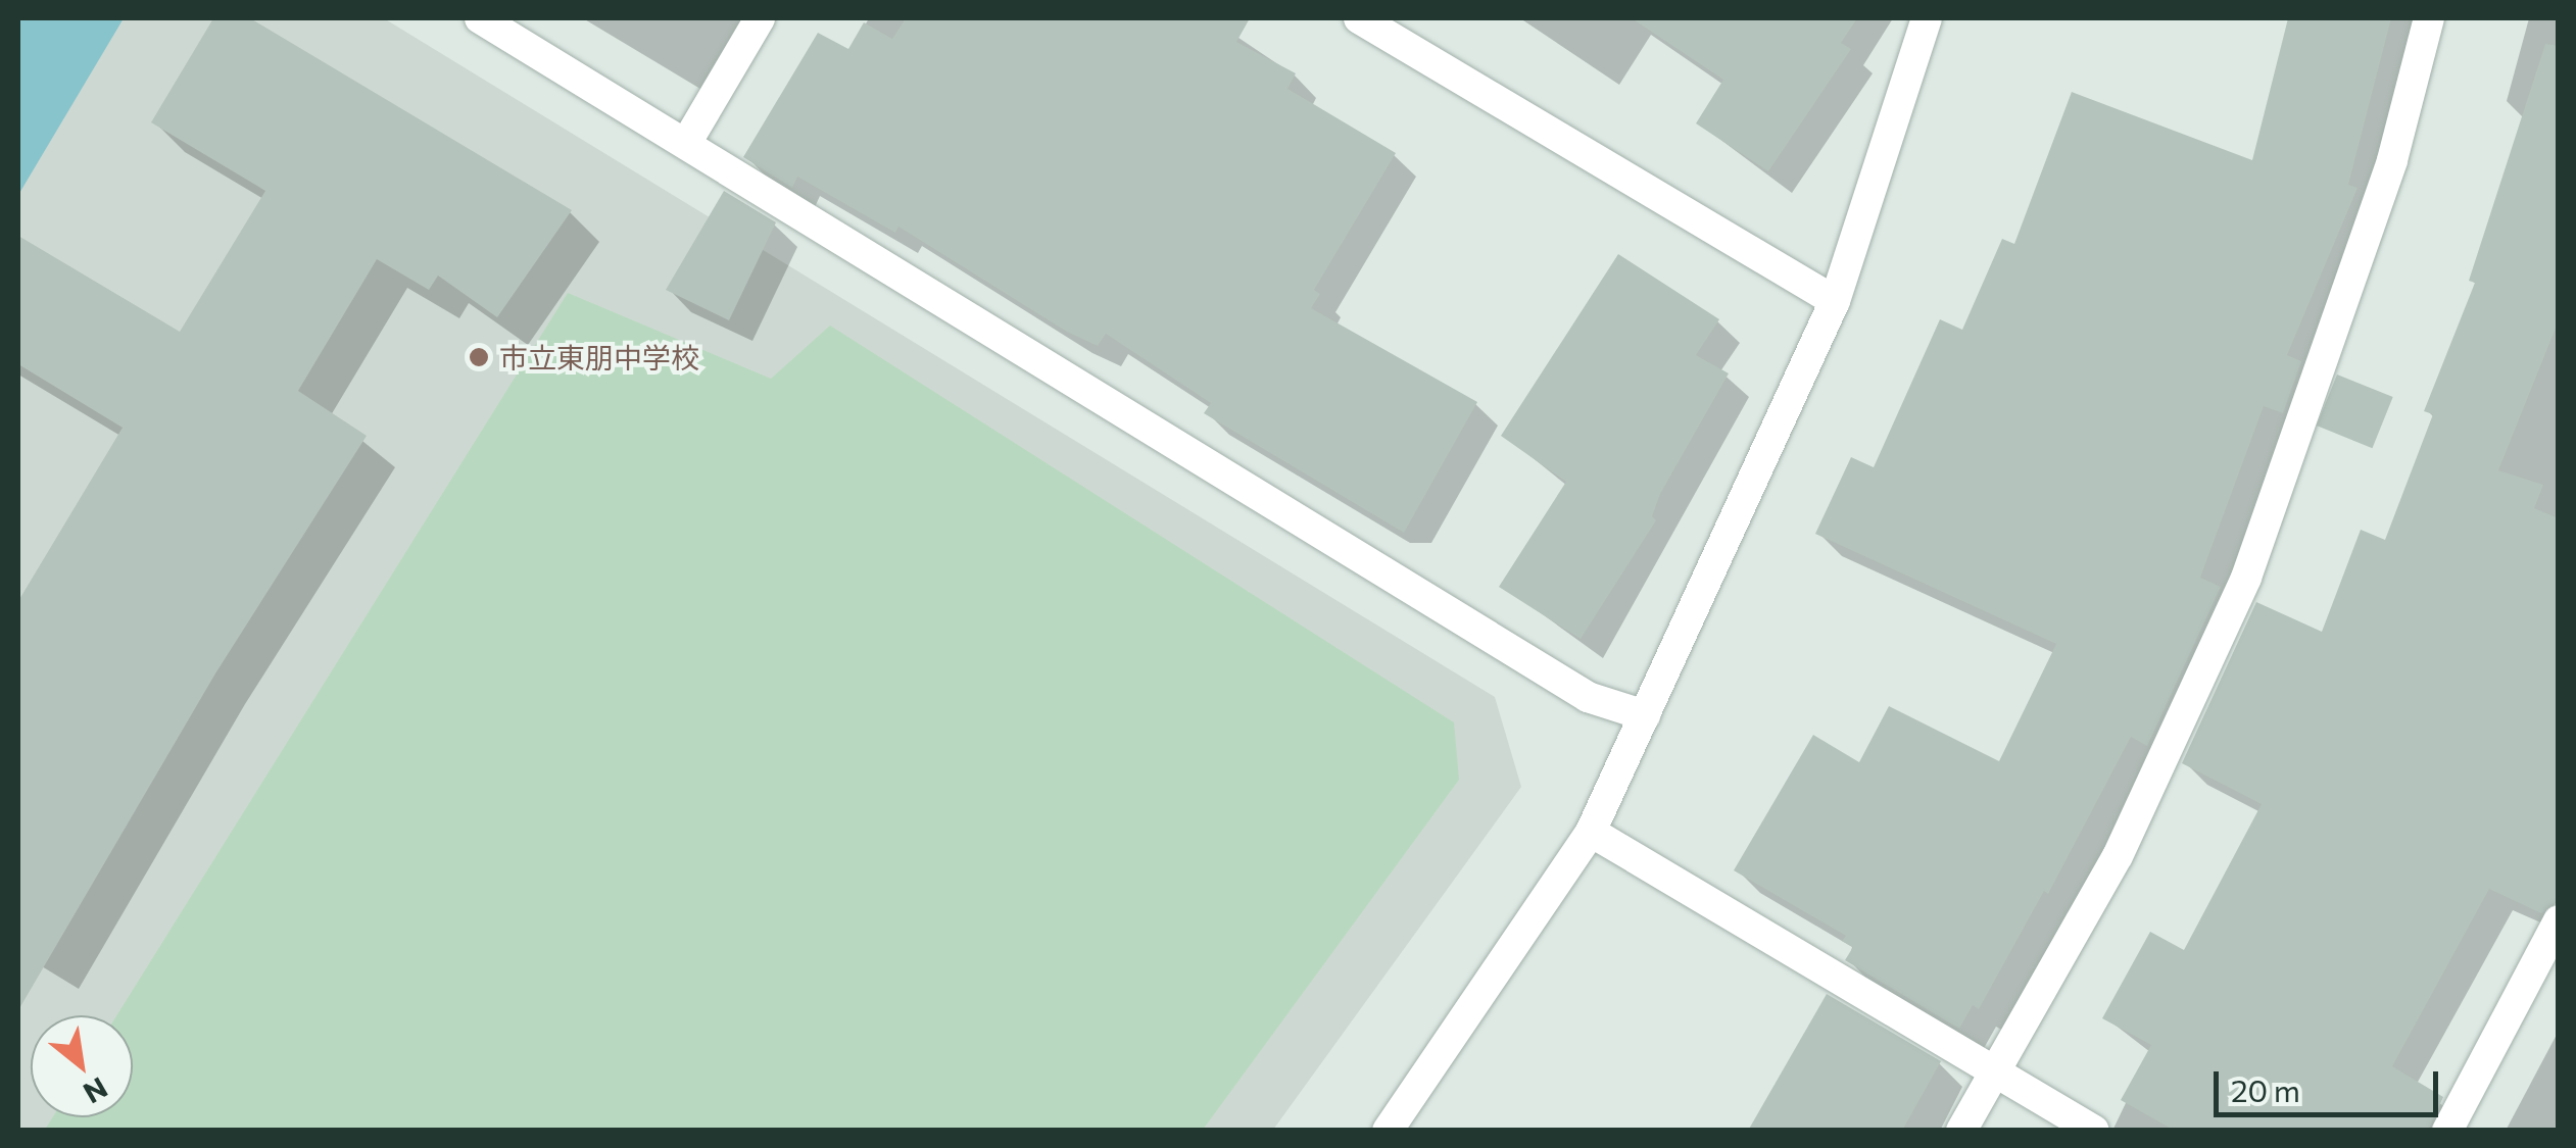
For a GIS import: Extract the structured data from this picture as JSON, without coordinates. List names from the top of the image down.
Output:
{
  "places": ["市立東朋中学校"],
  "scale_bar": "20 m",
  "north": "bottom right"
}
